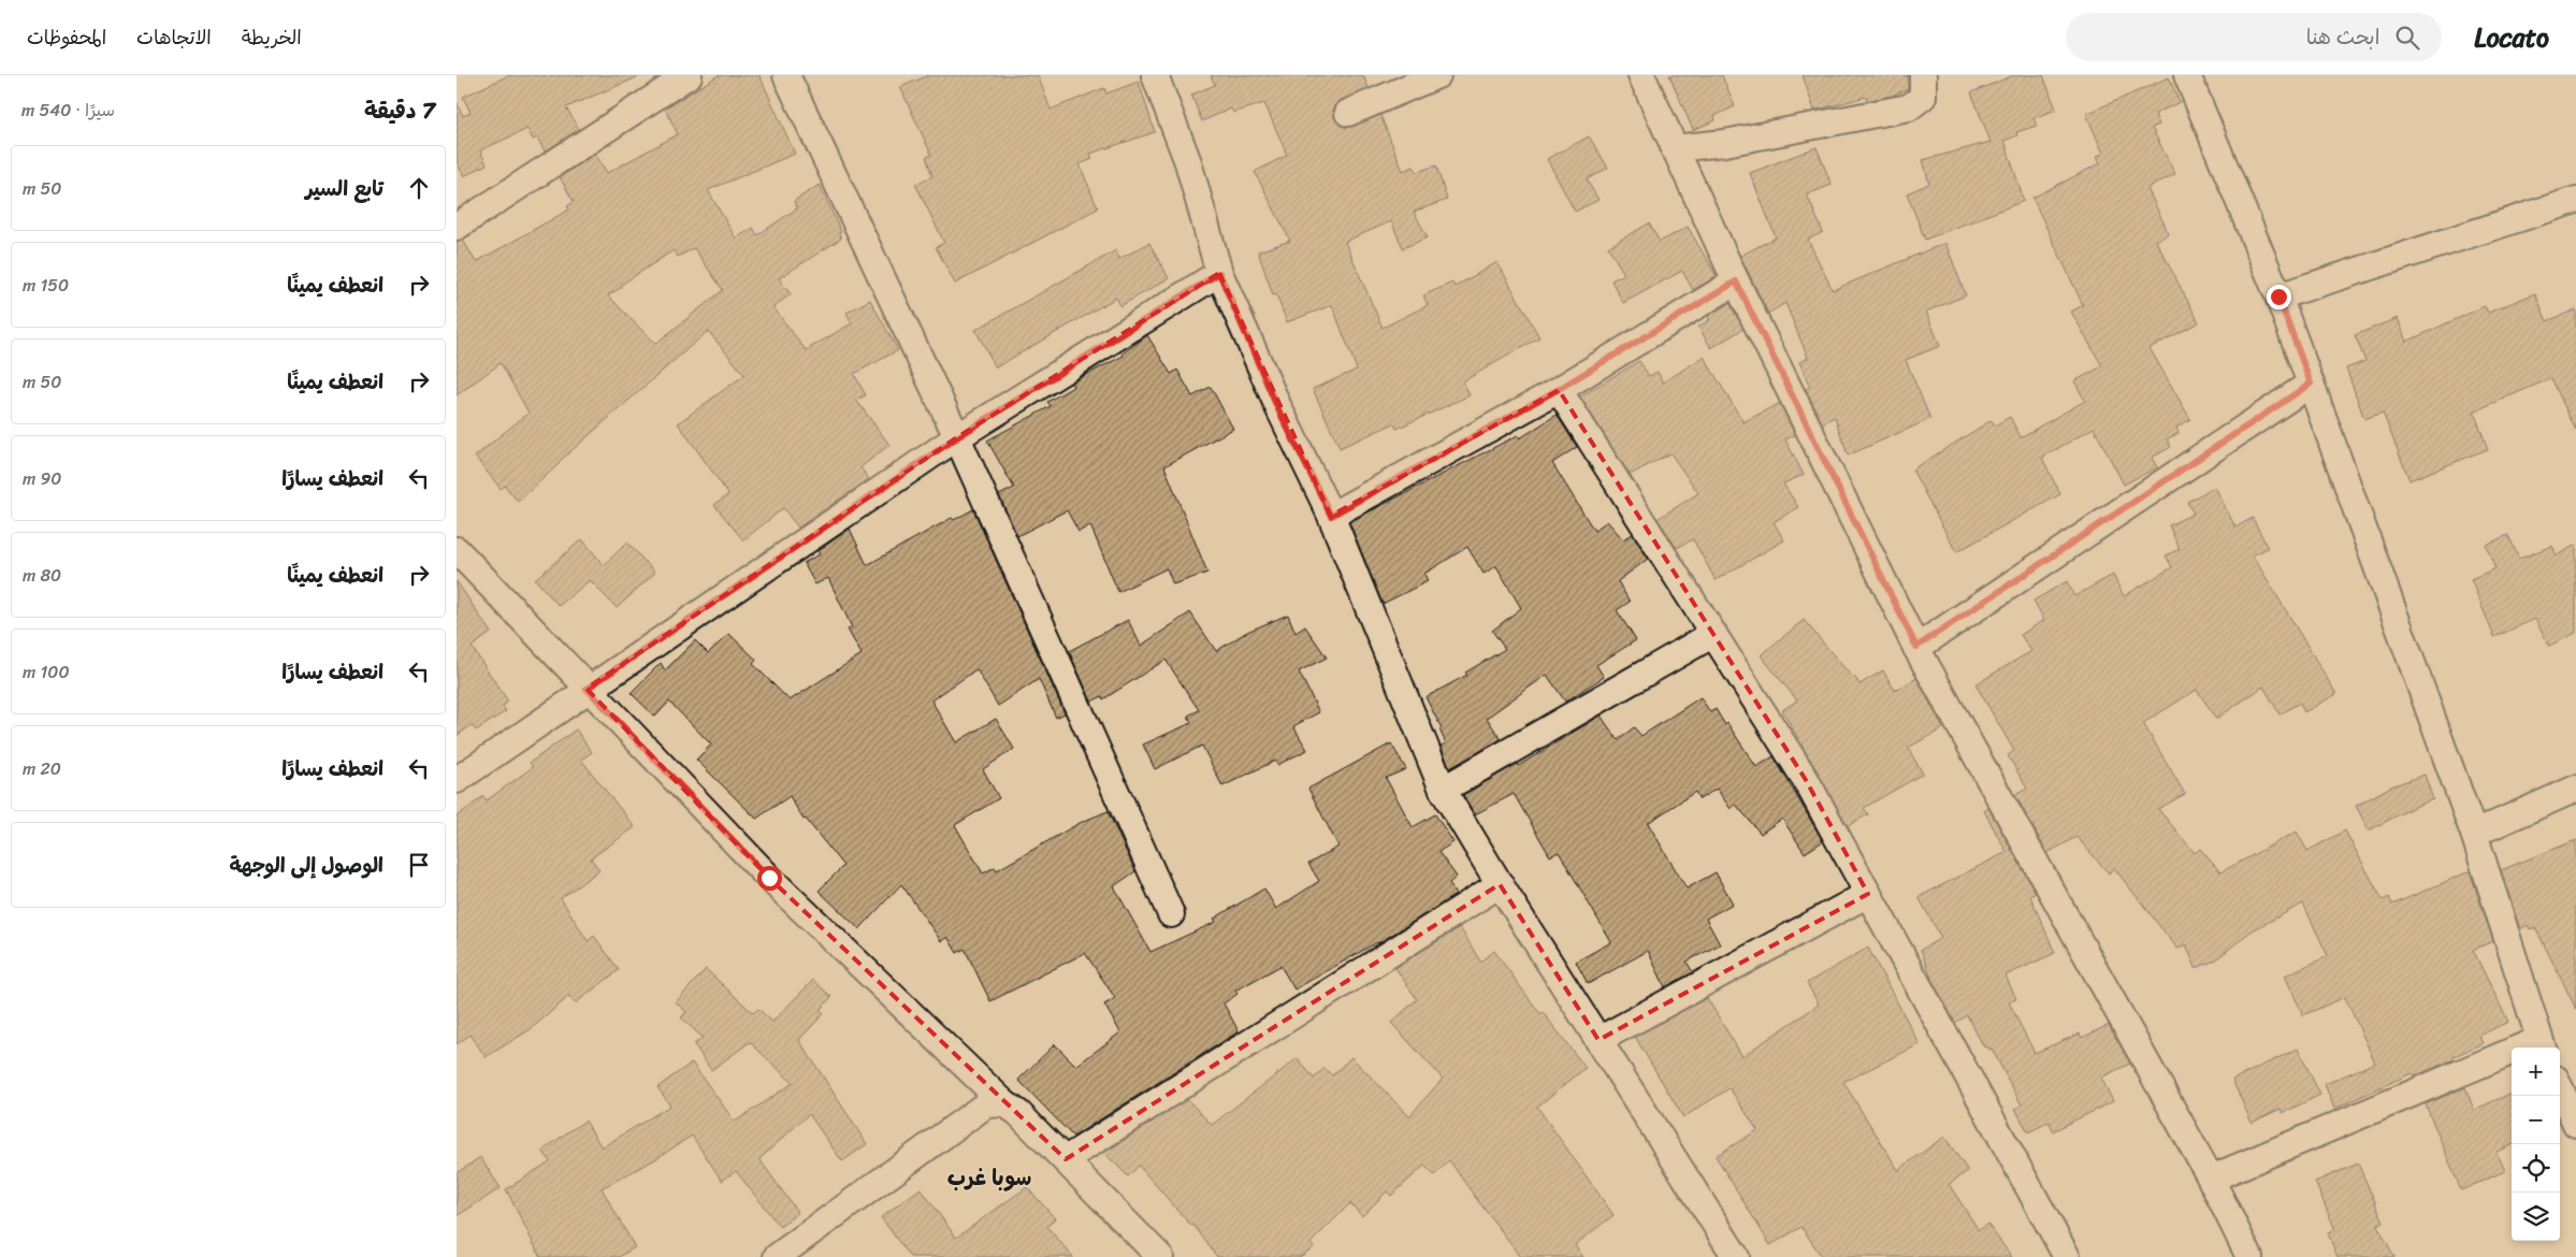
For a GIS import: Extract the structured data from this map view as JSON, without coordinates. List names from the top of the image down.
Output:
{
  "districts": ["سوبا غرب"],
  "page": {
    "header": "Locato",
    "search": "ابحث هنا",
    "nav": ["الخريطة", "الاتجاهات", "المحفوظات"],
    "heading": ["7 دقيقة", "سيرًا · 540 m"],
    "list": [
      ["تابع السير", "50 m"],
      ["انعطف يمينًا", "150 m"],
      ["انعطف يمينًا", "50 m"],
      ["انعطف يسارًا", "90 m"],
      ["انعطف يمينًا", "80 m"],
      ["انعطف يسارًا", "100 m"],
      ["انعطف يسارًا", "20 m"],
      "الوصول إلى الوجهة"
    ],
    "map_buttons": ["+", "−"]
  }
}
